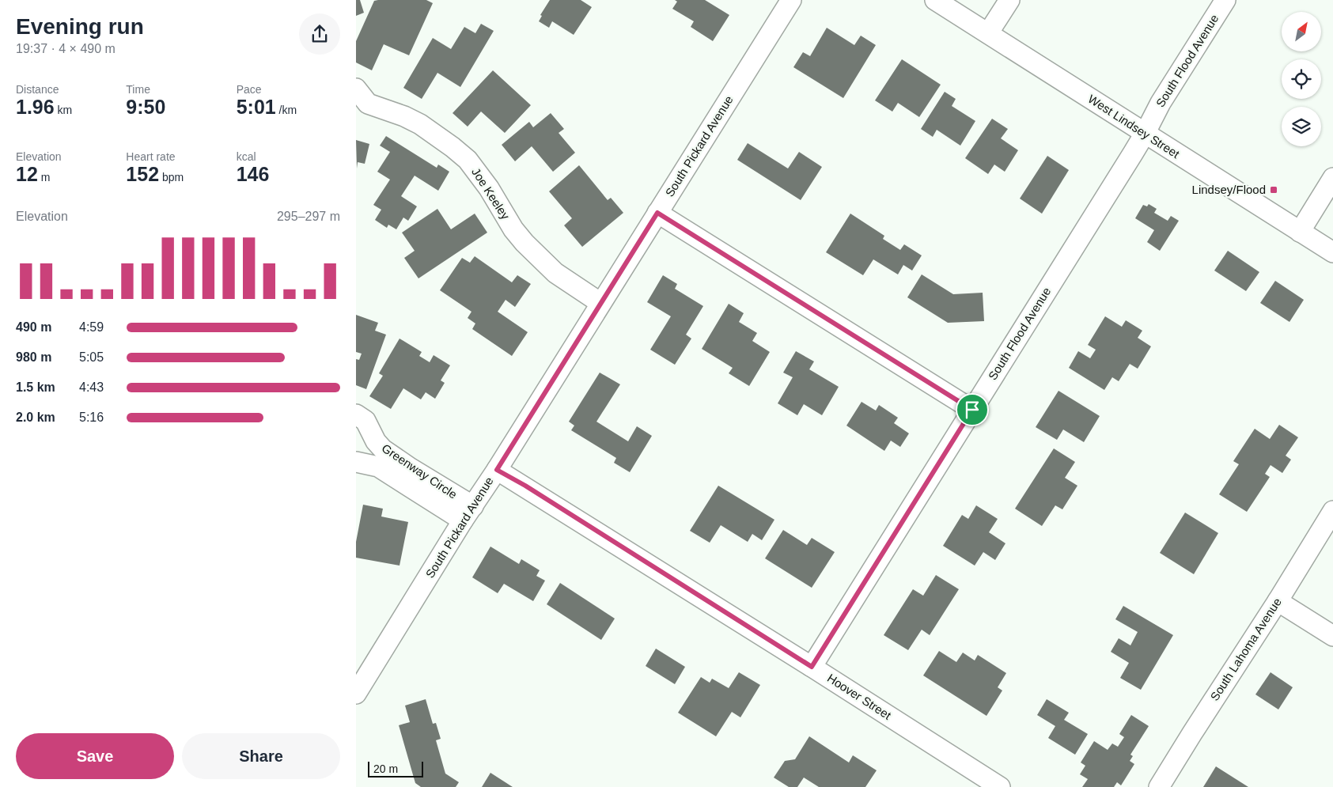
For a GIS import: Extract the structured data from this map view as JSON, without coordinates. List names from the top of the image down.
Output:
{
  "streets": {
    "street": [
      "South Flood Avenue",
      "West Lindsey Street",
      "South Pickard Avenue",
      "Joe Keeley",
      "Greenway Circle",
      "South Lahoma Avenue",
      "Hoover Street"
    ]
  },
  "crossings": [
    ["South Flood Avenue", "West Lindsey Street"],
    ["South Flood Avenue", "Hoover Street"],
    ["South Pickard Avenue", "Joe Keeley"],
    ["South Pickard Avenue", "Greenway Circle"],
    ["South Pickard Avenue", "Hoover Street"]
  ],
  "places": {
    "transit": ["Lindsey/Flood"]
  },
  "scale_bar": "20 m",
  "north": "top right",
  "page": {
    "heading": ["Evening run", "19:37 · 4 × 490 m"],
    "stats": [
      ["Distance", "1.96 km"],
      ["Time", "9:50"],
      ["Pace", "5:01 /km"],
      ["Elevation", "12 m"],
      ["Heart rate", "152 bpm"],
      ["kcal", "146"]
    ],
    "chart": ["Elevation", "295–297 m"],
    "list": [
      {
        "name": "490 m",
        "note": "4:59"
      },
      {
        "name": "980 m",
        "note": "5:05"
      },
      {
        "name": "1.5 km",
        "note": "4:43"
      },
      {
        "name": "2.0 km",
        "note": "5:16"
      }
    ],
    "buttons": ["Save", "Share"],
    "scale": "20 m"
  }
}
